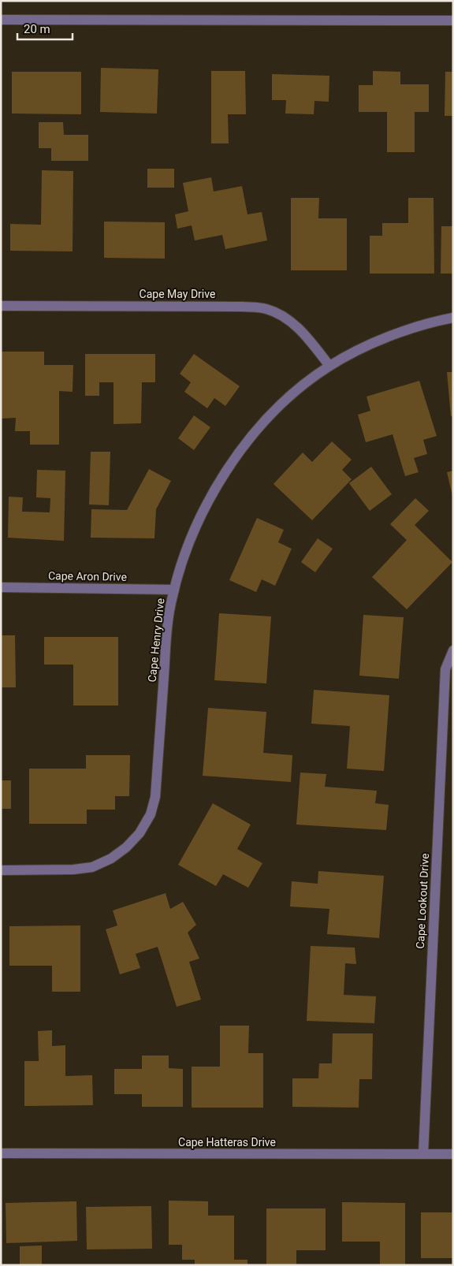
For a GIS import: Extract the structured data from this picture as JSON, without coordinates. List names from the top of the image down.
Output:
{
  "streets": {
    "street": [
      "Cape May Drive",
      "Cape Aron Drive",
      "Cape Henry Drive",
      "Cape Lookout Drive",
      "Cape Hatteras Drive"
    ]
  },
  "crossings": [
    ["Cape May Drive", "Cape Henry Drive"],
    ["Cape Aron Drive", "Cape Henry Drive"],
    ["Cape Lookout Drive", "Cape Hatteras Drive"]
  ],
  "scale_bar": "20 m"
}
